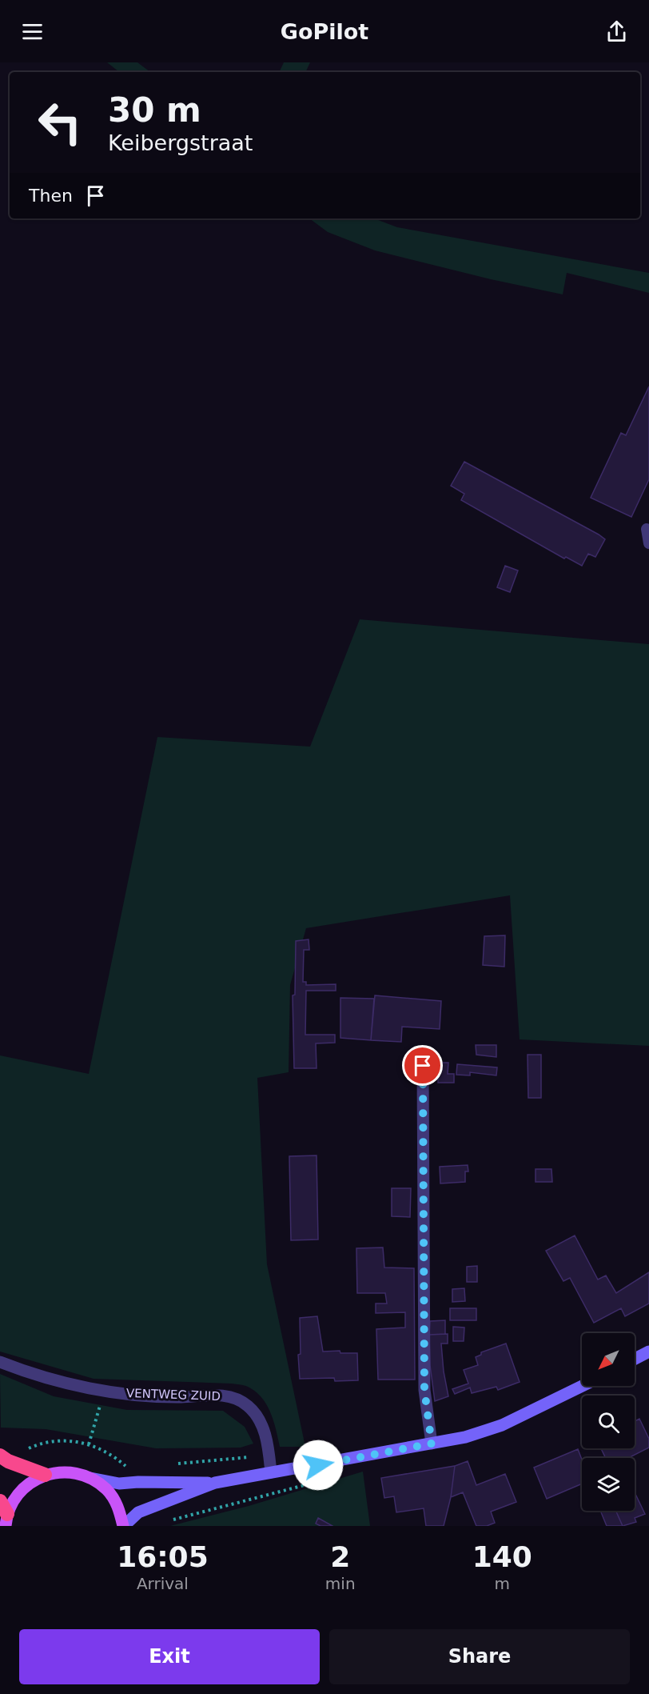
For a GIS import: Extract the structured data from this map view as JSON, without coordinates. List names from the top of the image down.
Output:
{
  "streets": {
    "street": ["VENTWEG ZUID"]
  },
  "north": "bottom left",
  "page": {
    "header": "GoPilot",
    "turn": ["30 m", "Keibergstraat"],
    "then": "Then",
    "eta": [
      "16:05",
      "Arrival",
      "2",
      "min",
      "140",
      "m"
    ],
    "buttons": ["Exit", "Share"]
  }
}
